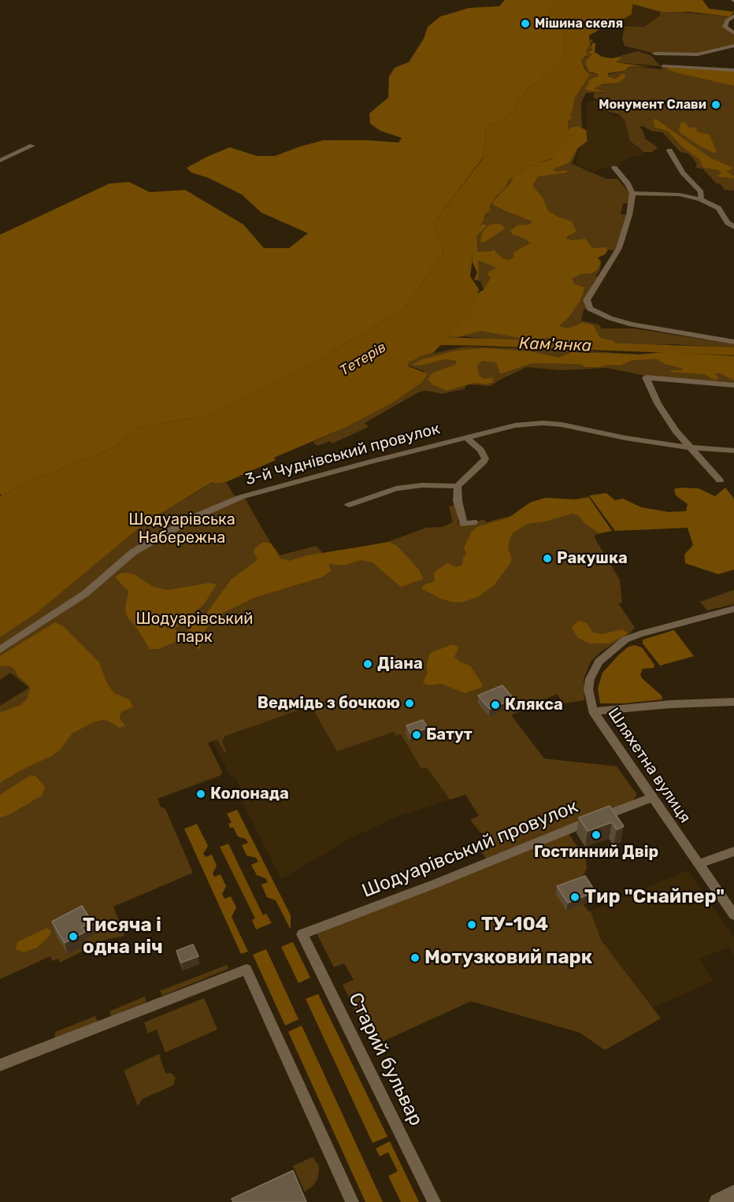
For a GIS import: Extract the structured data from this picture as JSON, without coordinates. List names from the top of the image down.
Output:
{
  "streets": {
    "street": [
      "3-й Чуднівський провулок",
      "Шляхетна вулиця",
      "Шодуарівський провулок",
      "Старий бульвар"
    ]
  },
  "crossings": [
    ["Шляхетна вулиця", "Шодуарівський провулок"],
    ["Шодуарівський провулок", "Старий бульвар"]
  ],
  "water": ["Кам'янка", "Тетерів"],
  "parks": ["Шодуарівська Набережна", "Шодуарівський парк"],
  "places": [
    "Мішина скеля",
    "Монумент Слави",
    "Ракушка",
    "Діана",
    "Ведмідь з бочкою",
    "Клякса",
    "Батут",
    "Колонада",
    "Гостинний Двір",
    "Тир \"Снайпер\"",
    "ТУ-104",
    "Тисяча і одна ніч",
    "Мотузковий парк"
  ]
}
